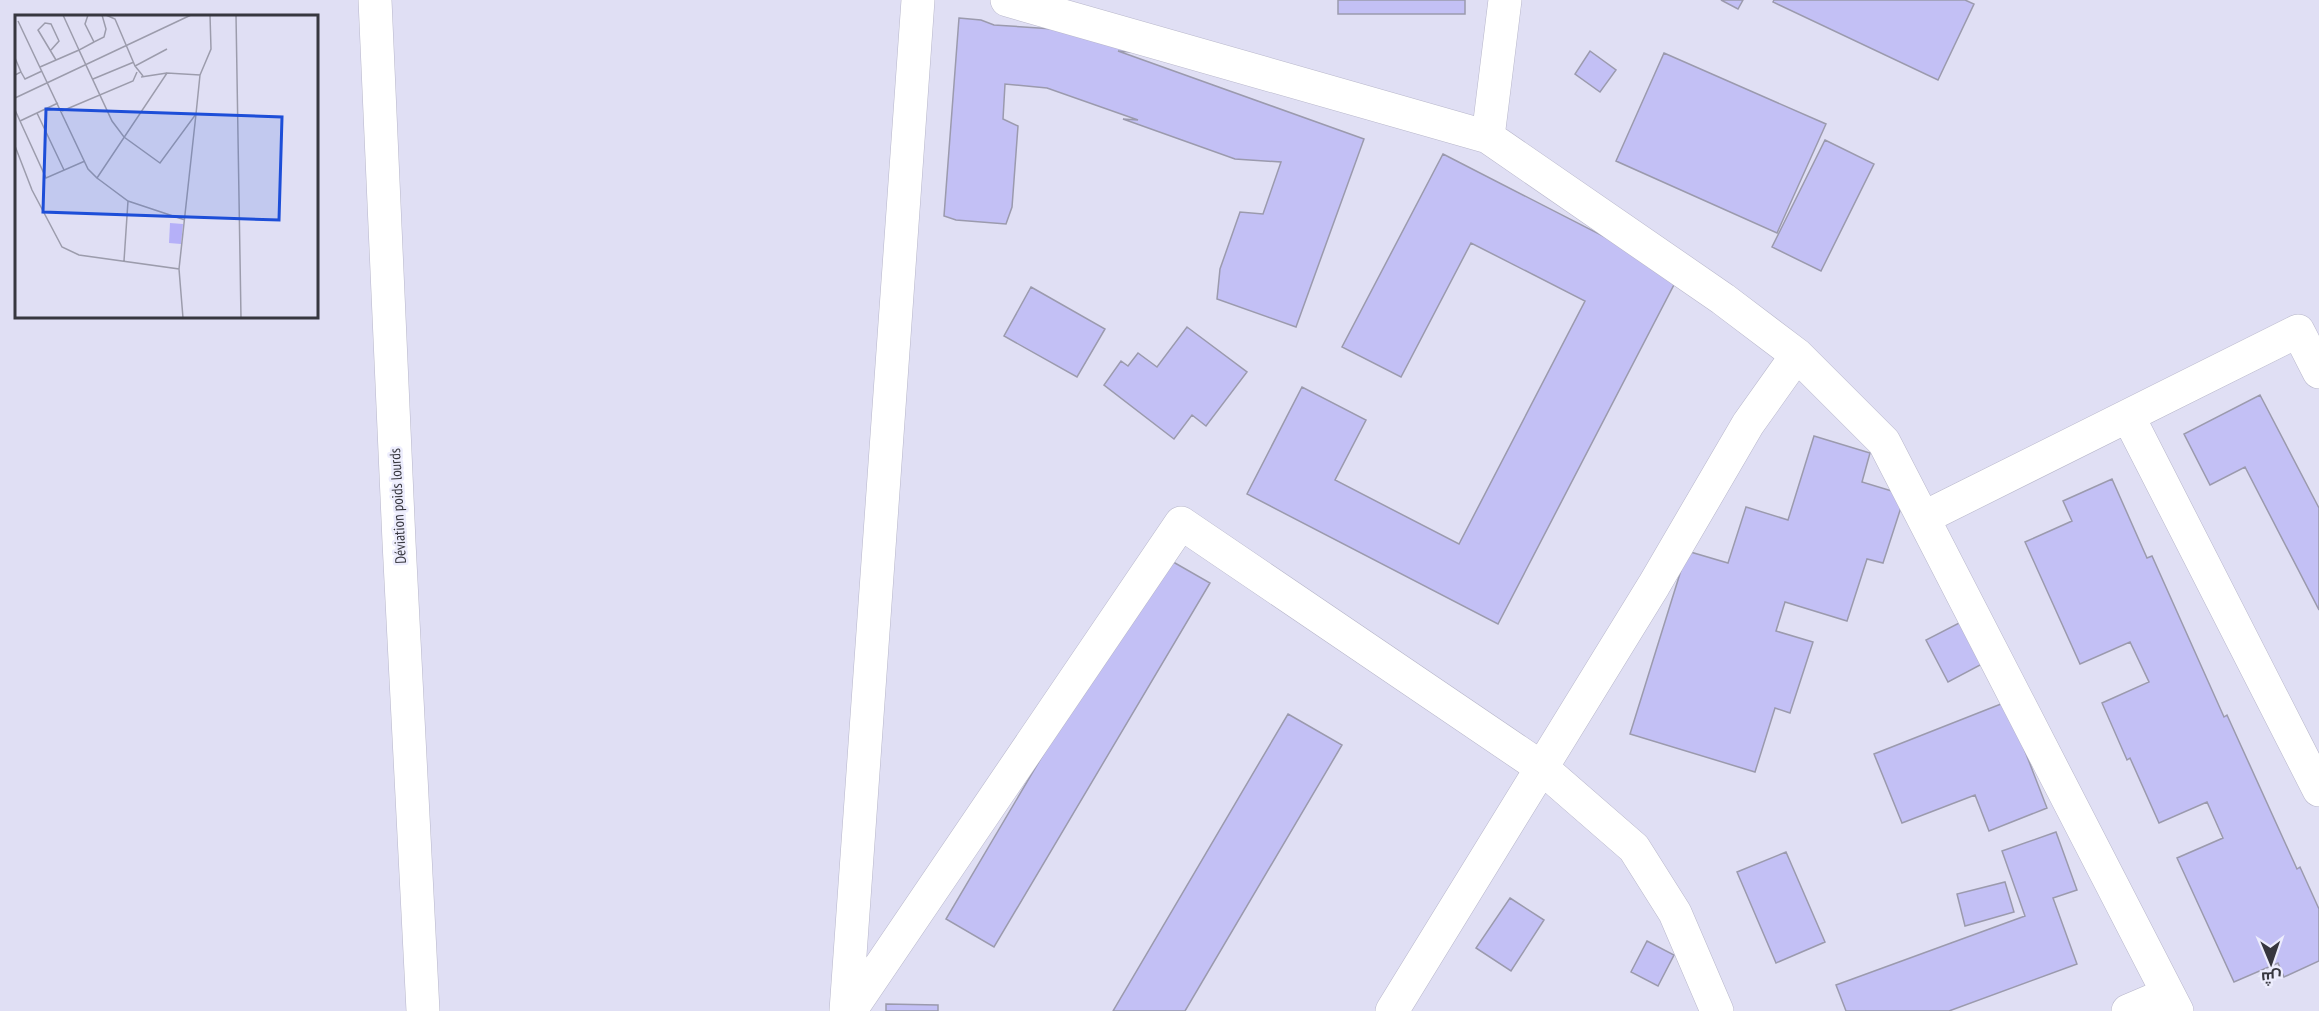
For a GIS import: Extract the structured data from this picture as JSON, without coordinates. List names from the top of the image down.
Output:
{
  "streets": {
    "street": ["Déviation poids lourds"]
  },
  "north": "bottom"
}
